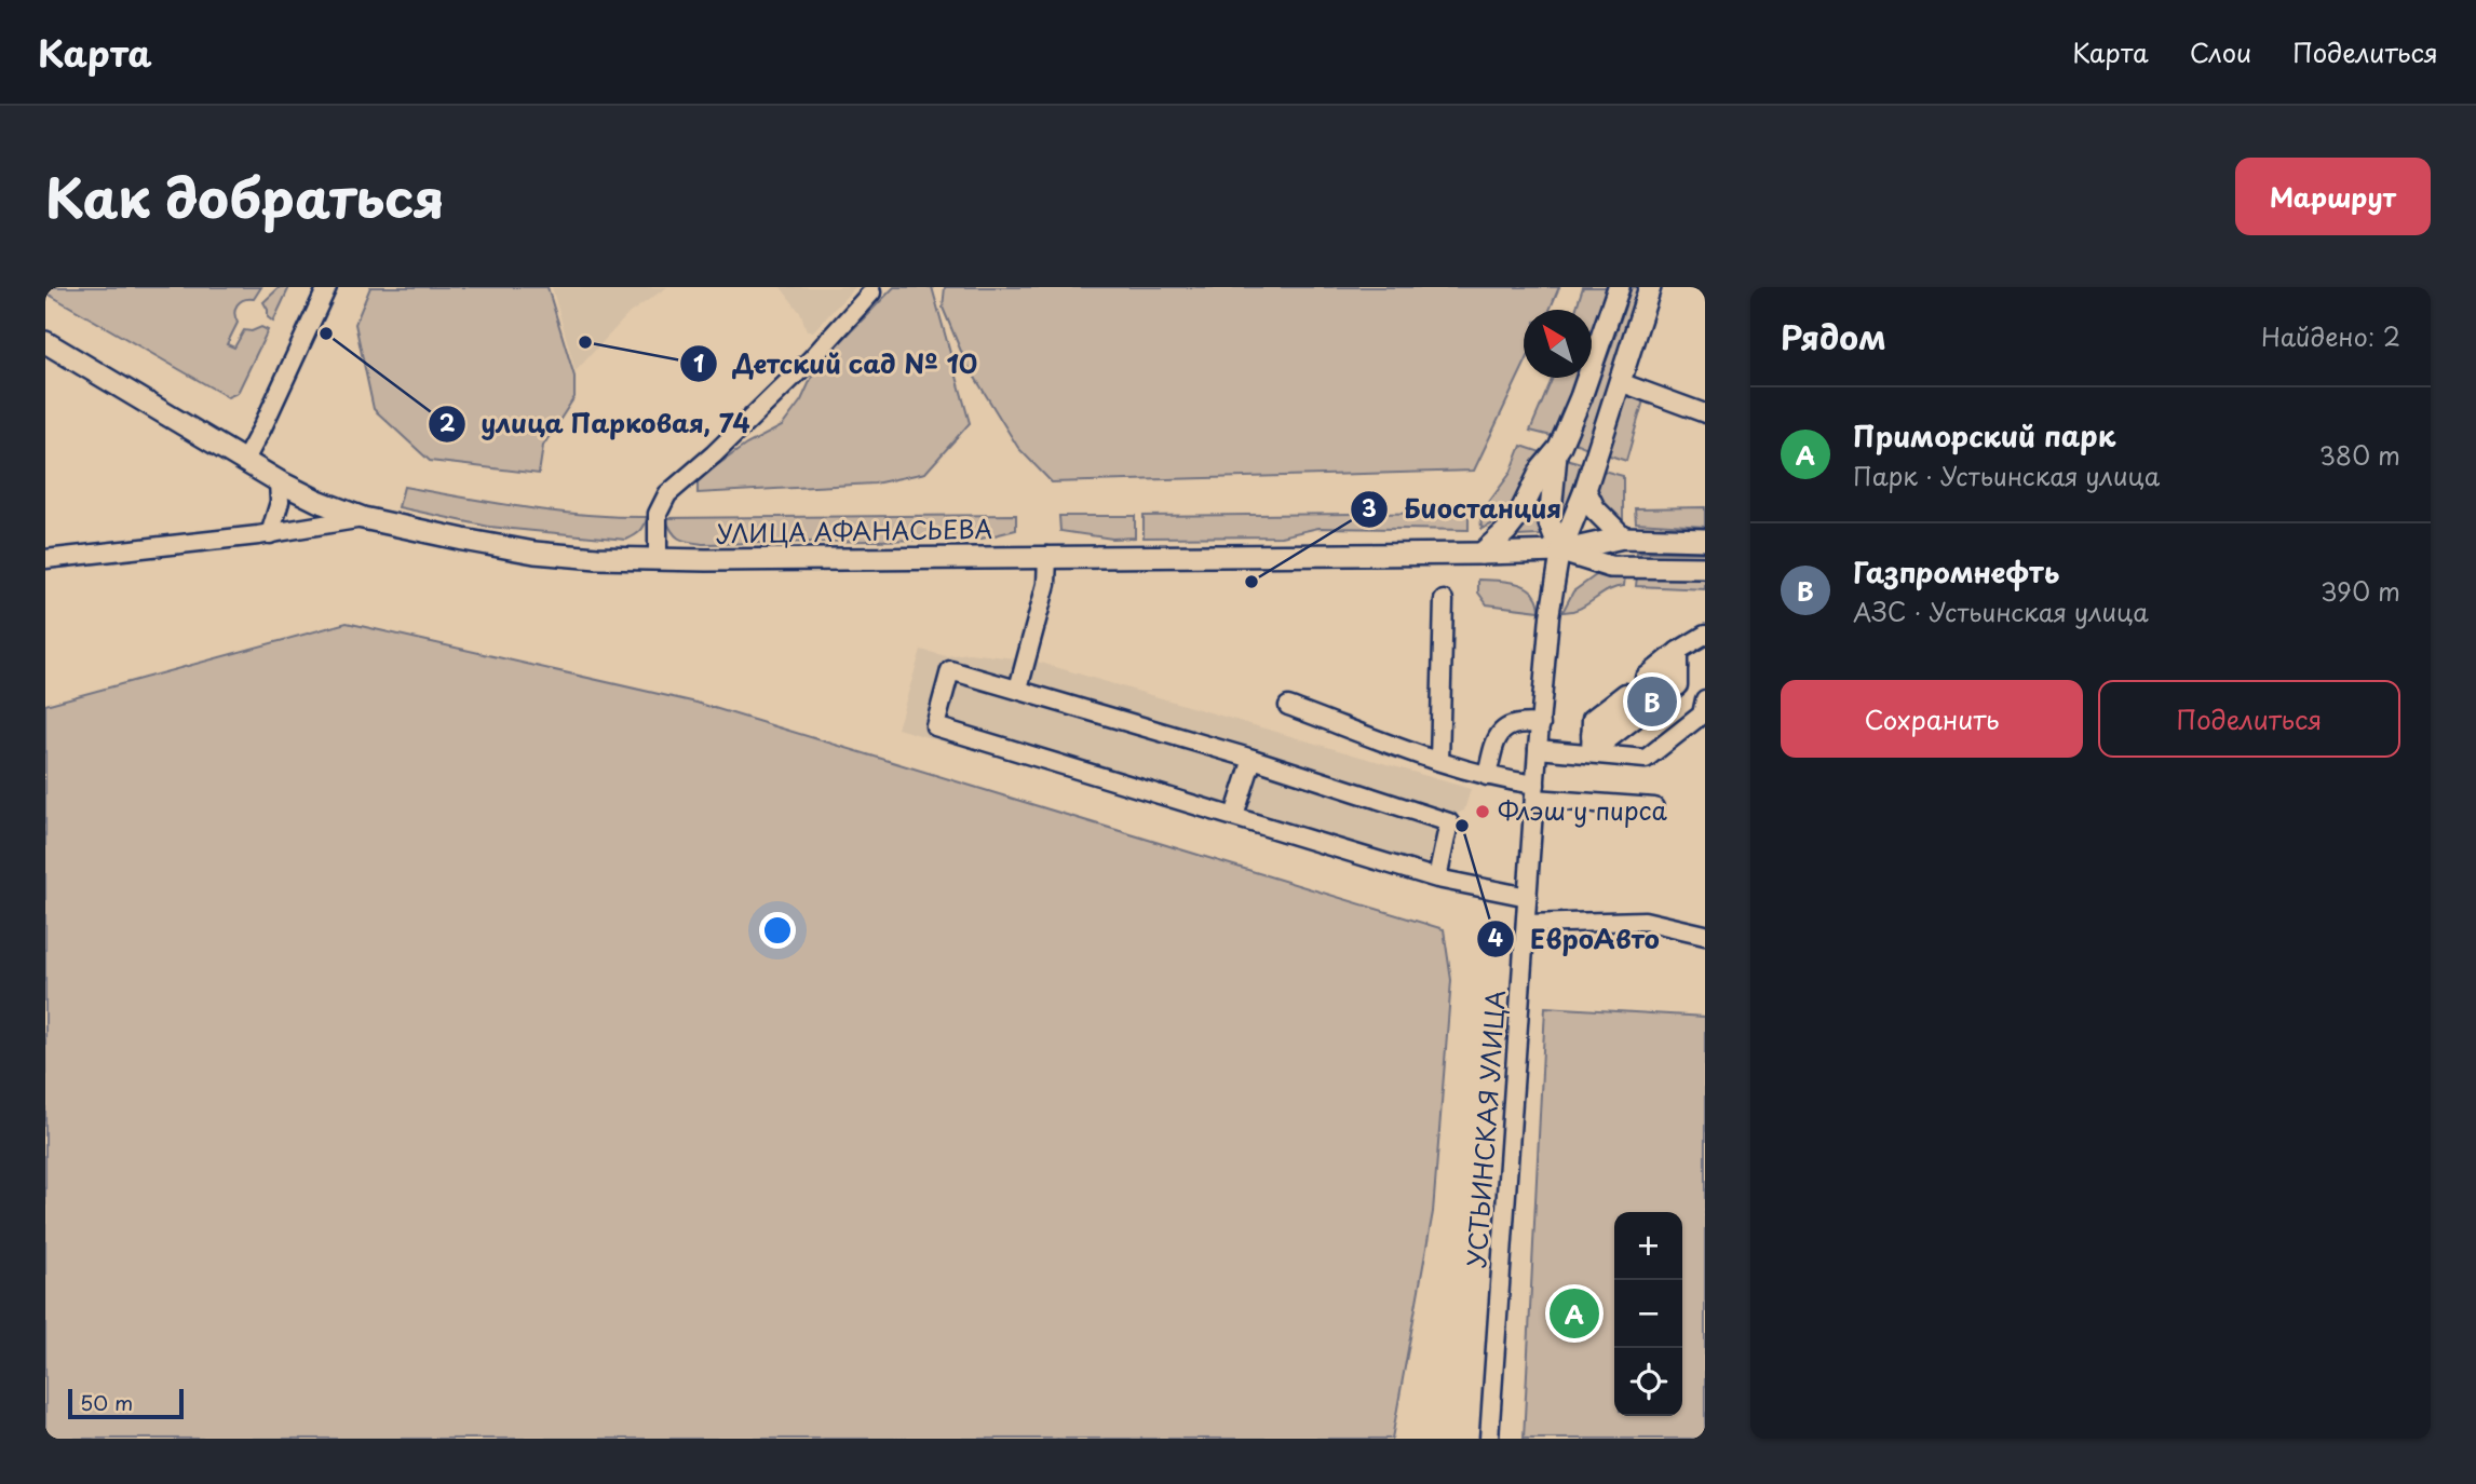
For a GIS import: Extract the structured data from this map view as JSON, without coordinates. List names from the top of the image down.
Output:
{
  "streets": {
    "main road": ["УЛИЦА АФАНАСЬЕВА"],
    "street": ["УСТЬИНСКАЯ УЛИЦА"]
  },
  "crossings": [
    ["УЛИЦА АФАНАСЬЕВА", "УСТЬИНСКАЯ УЛИЦА"]
  ],
  "places": [
    "улица Парковая, 74",
    "Детский сад № 10",
    "Биостанция",
    "Флэш у пирса",
    "ЕвроАвто"
  ],
  "scale_bar": "50 m",
  "north": "top left",
  "page": {
    "header": "Карта",
    "nav": ["Карта", "Слои", "Поделиться"],
    "title": "Как добраться",
    "buttons": [
      "Маршрут",
      ["Сохранить", "Поделиться"]
    ],
    "heading": ["Рядом", "Найдено: 2"],
    "list": [
      {
        "mark": "A",
        "name": "Приморский парк",
        "note": "Парк · Устьинская улица",
        "value": "380 m"
      },
      {
        "mark": "B",
        "name": "Газпромнефть",
        "note": "АЗС · Устьинская улица",
        "value": "390 m"
      }
    ],
    "pins": ["B", "A"],
    "map_buttons": ["+", "−"],
    "scale": "50 m"
  }
}
